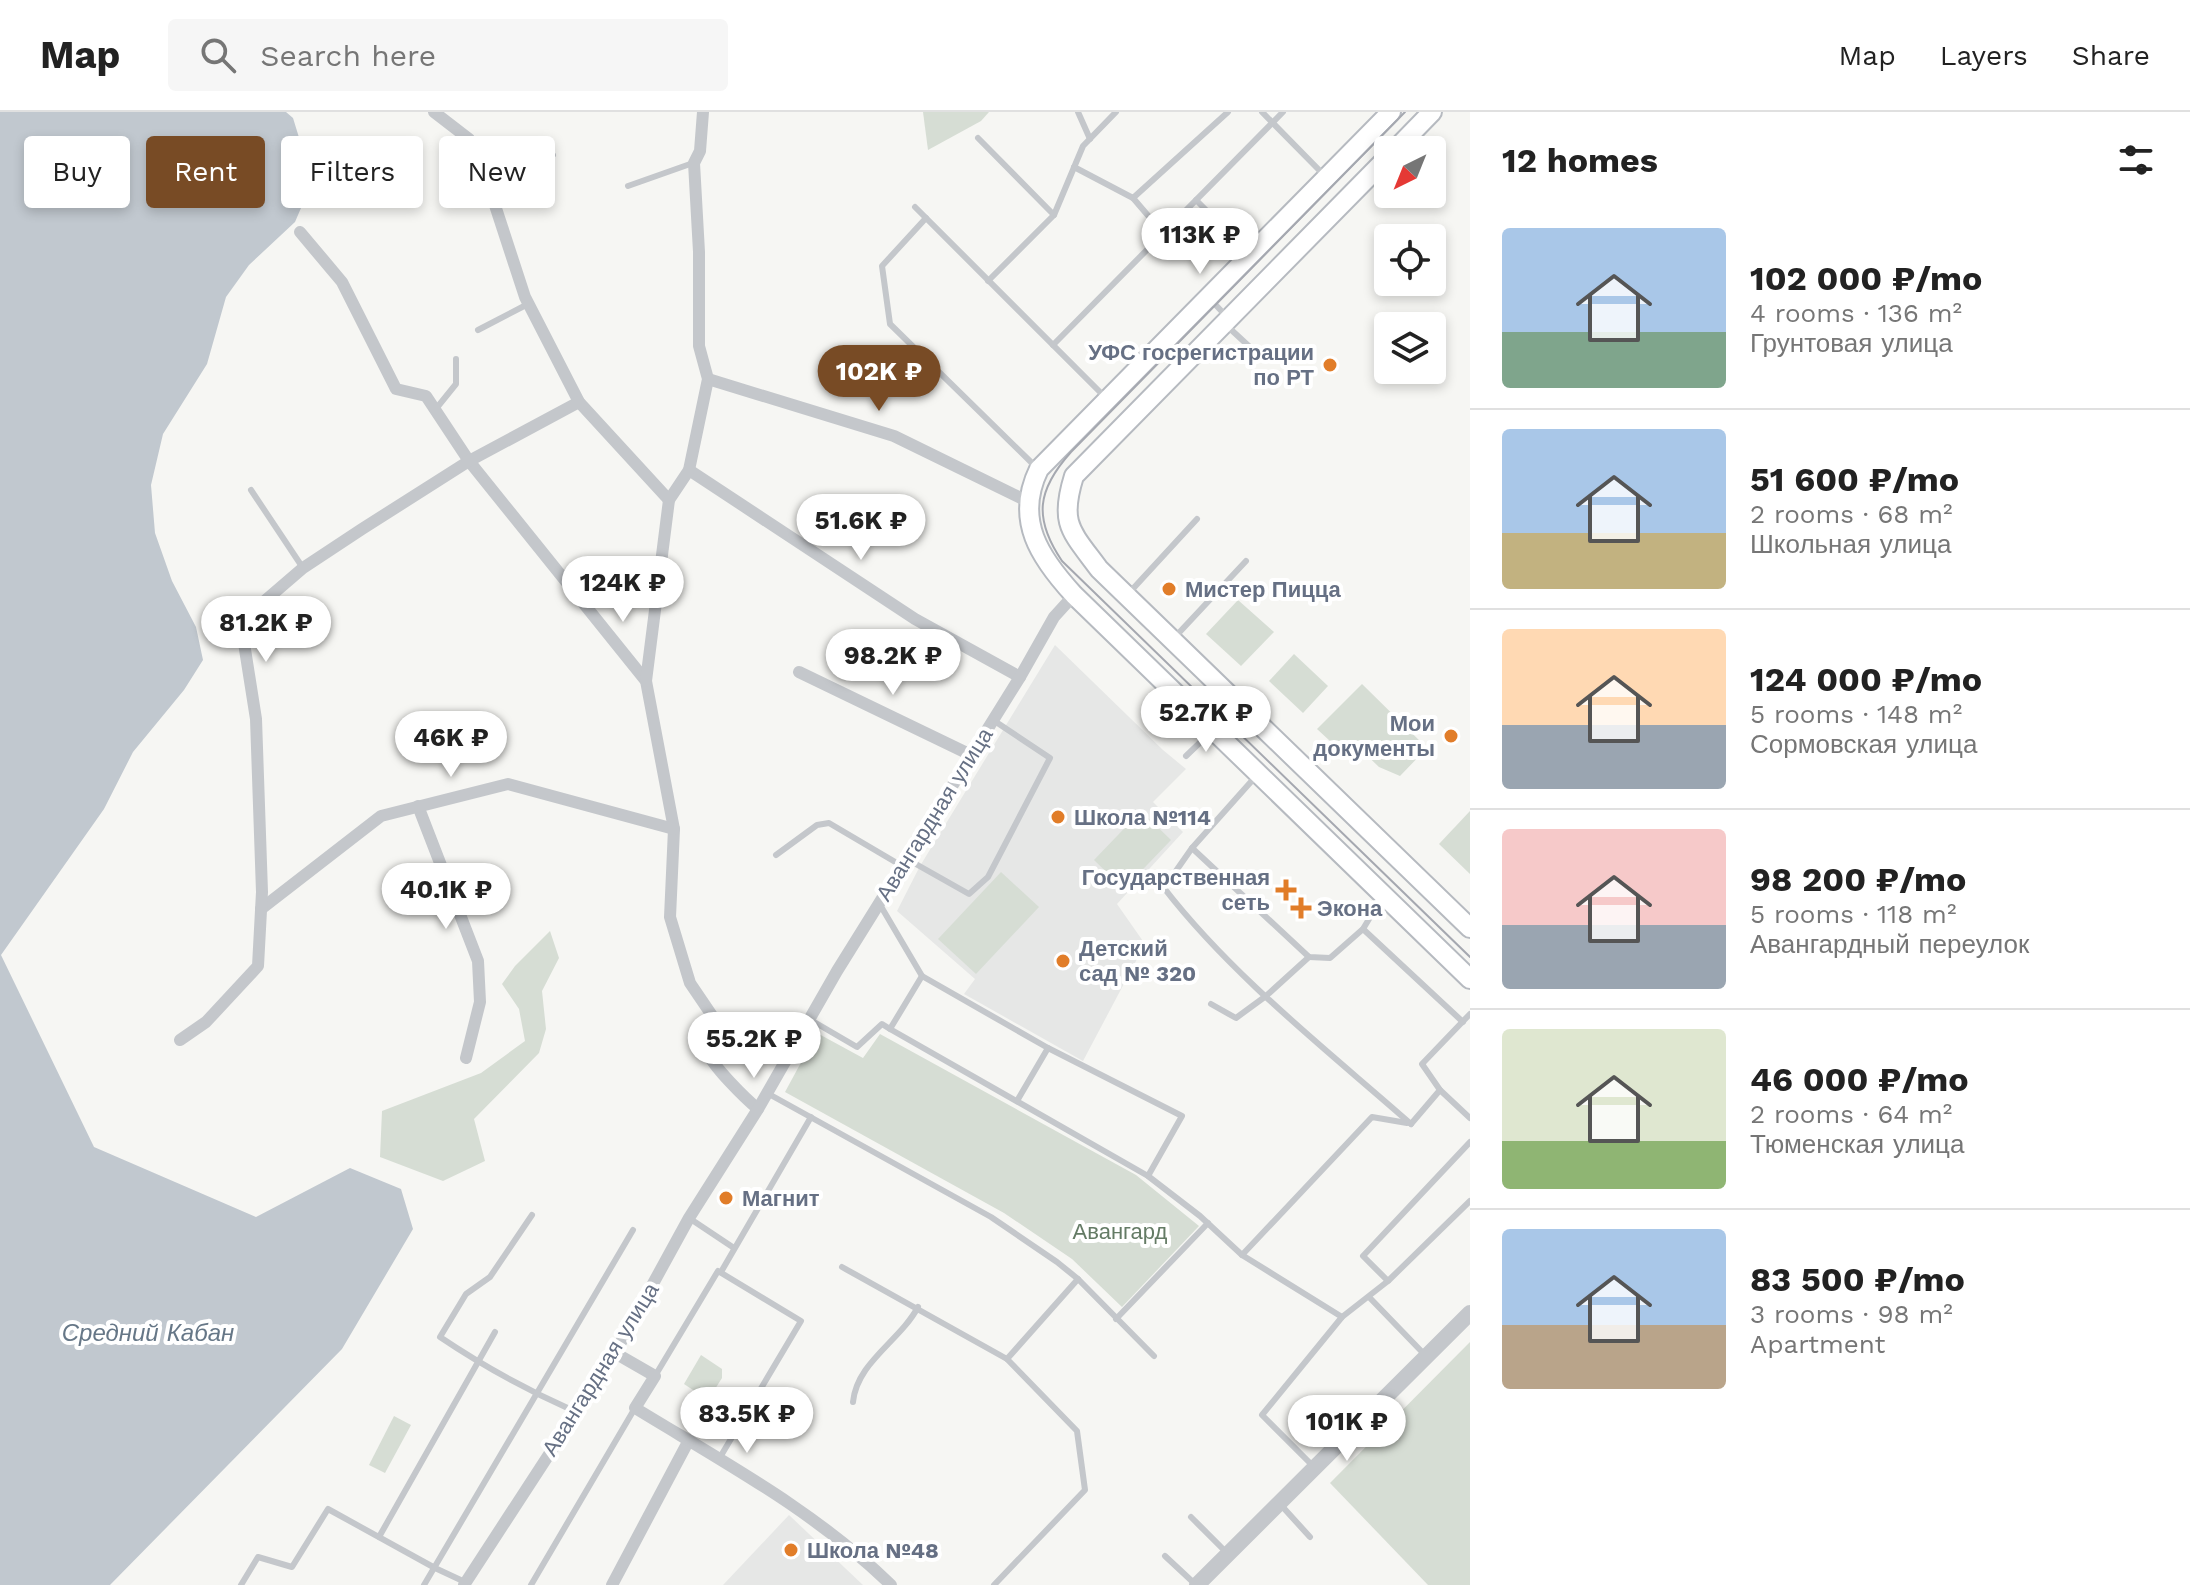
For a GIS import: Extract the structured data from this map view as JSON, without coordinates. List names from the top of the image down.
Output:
{
  "streets": {
    "street": ["Авангардная улица"]
  },
  "water": ["Средний Кабан"],
  "parks": ["Авангард"],
  "places": {
    "other": [
      "УФС госрегистрации по РТ",
      "Мистер Пицца",
      "Мои документы",
      "Школа №114",
      "Детский сад № 320",
      "Магнит",
      "Школа №48"
    ],
    "health": ["Государственная сеть", "Экона"]
  },
  "north": "bottom left",
  "page": {
    "header": "Map",
    "search": "Search here",
    "nav": ["Map", "Layers", "Share"],
    "heading": "12 homes",
    "chip": [
      "Buy",
      "Rent",
      "Filters",
      "New"
    ],
    "price": [
      "113K ₽",
      "102K ₽",
      "51.6K ₽",
      "124K ₽",
      "81.2K ₽",
      "98.2K ₽",
      "52.7K ₽",
      "46K ₽",
      "40.1K ₽",
      "55.2K ₽",
      "83.5K ₽",
      "101K ₽"
    ],
    "list": [
      {
        "name": "102 000 ₽/mo",
        "note": "4 rooms · 136 m² · Грунтовая улица"
      },
      {
        "name": "51 600 ₽/mo",
        "note": "2 rooms · 68 m² · Школьная улица"
      },
      {
        "name": "124 000 ₽/mo",
        "note": "5 rooms · 148 m² · Сормовская улица"
      },
      {
        "name": "98 200 ₽/mo",
        "note": "5 rooms · 118 m² · Авангардный переулок"
      },
      {
        "name": "46 000 ₽/mo",
        "note": "2 rooms · 64 m² · Тюменская улица"
      },
      {
        "name": "83 500 ₽/mo",
        "note": "3 rooms · 98 m² · Apartment"
      }
    ]
  }
}
